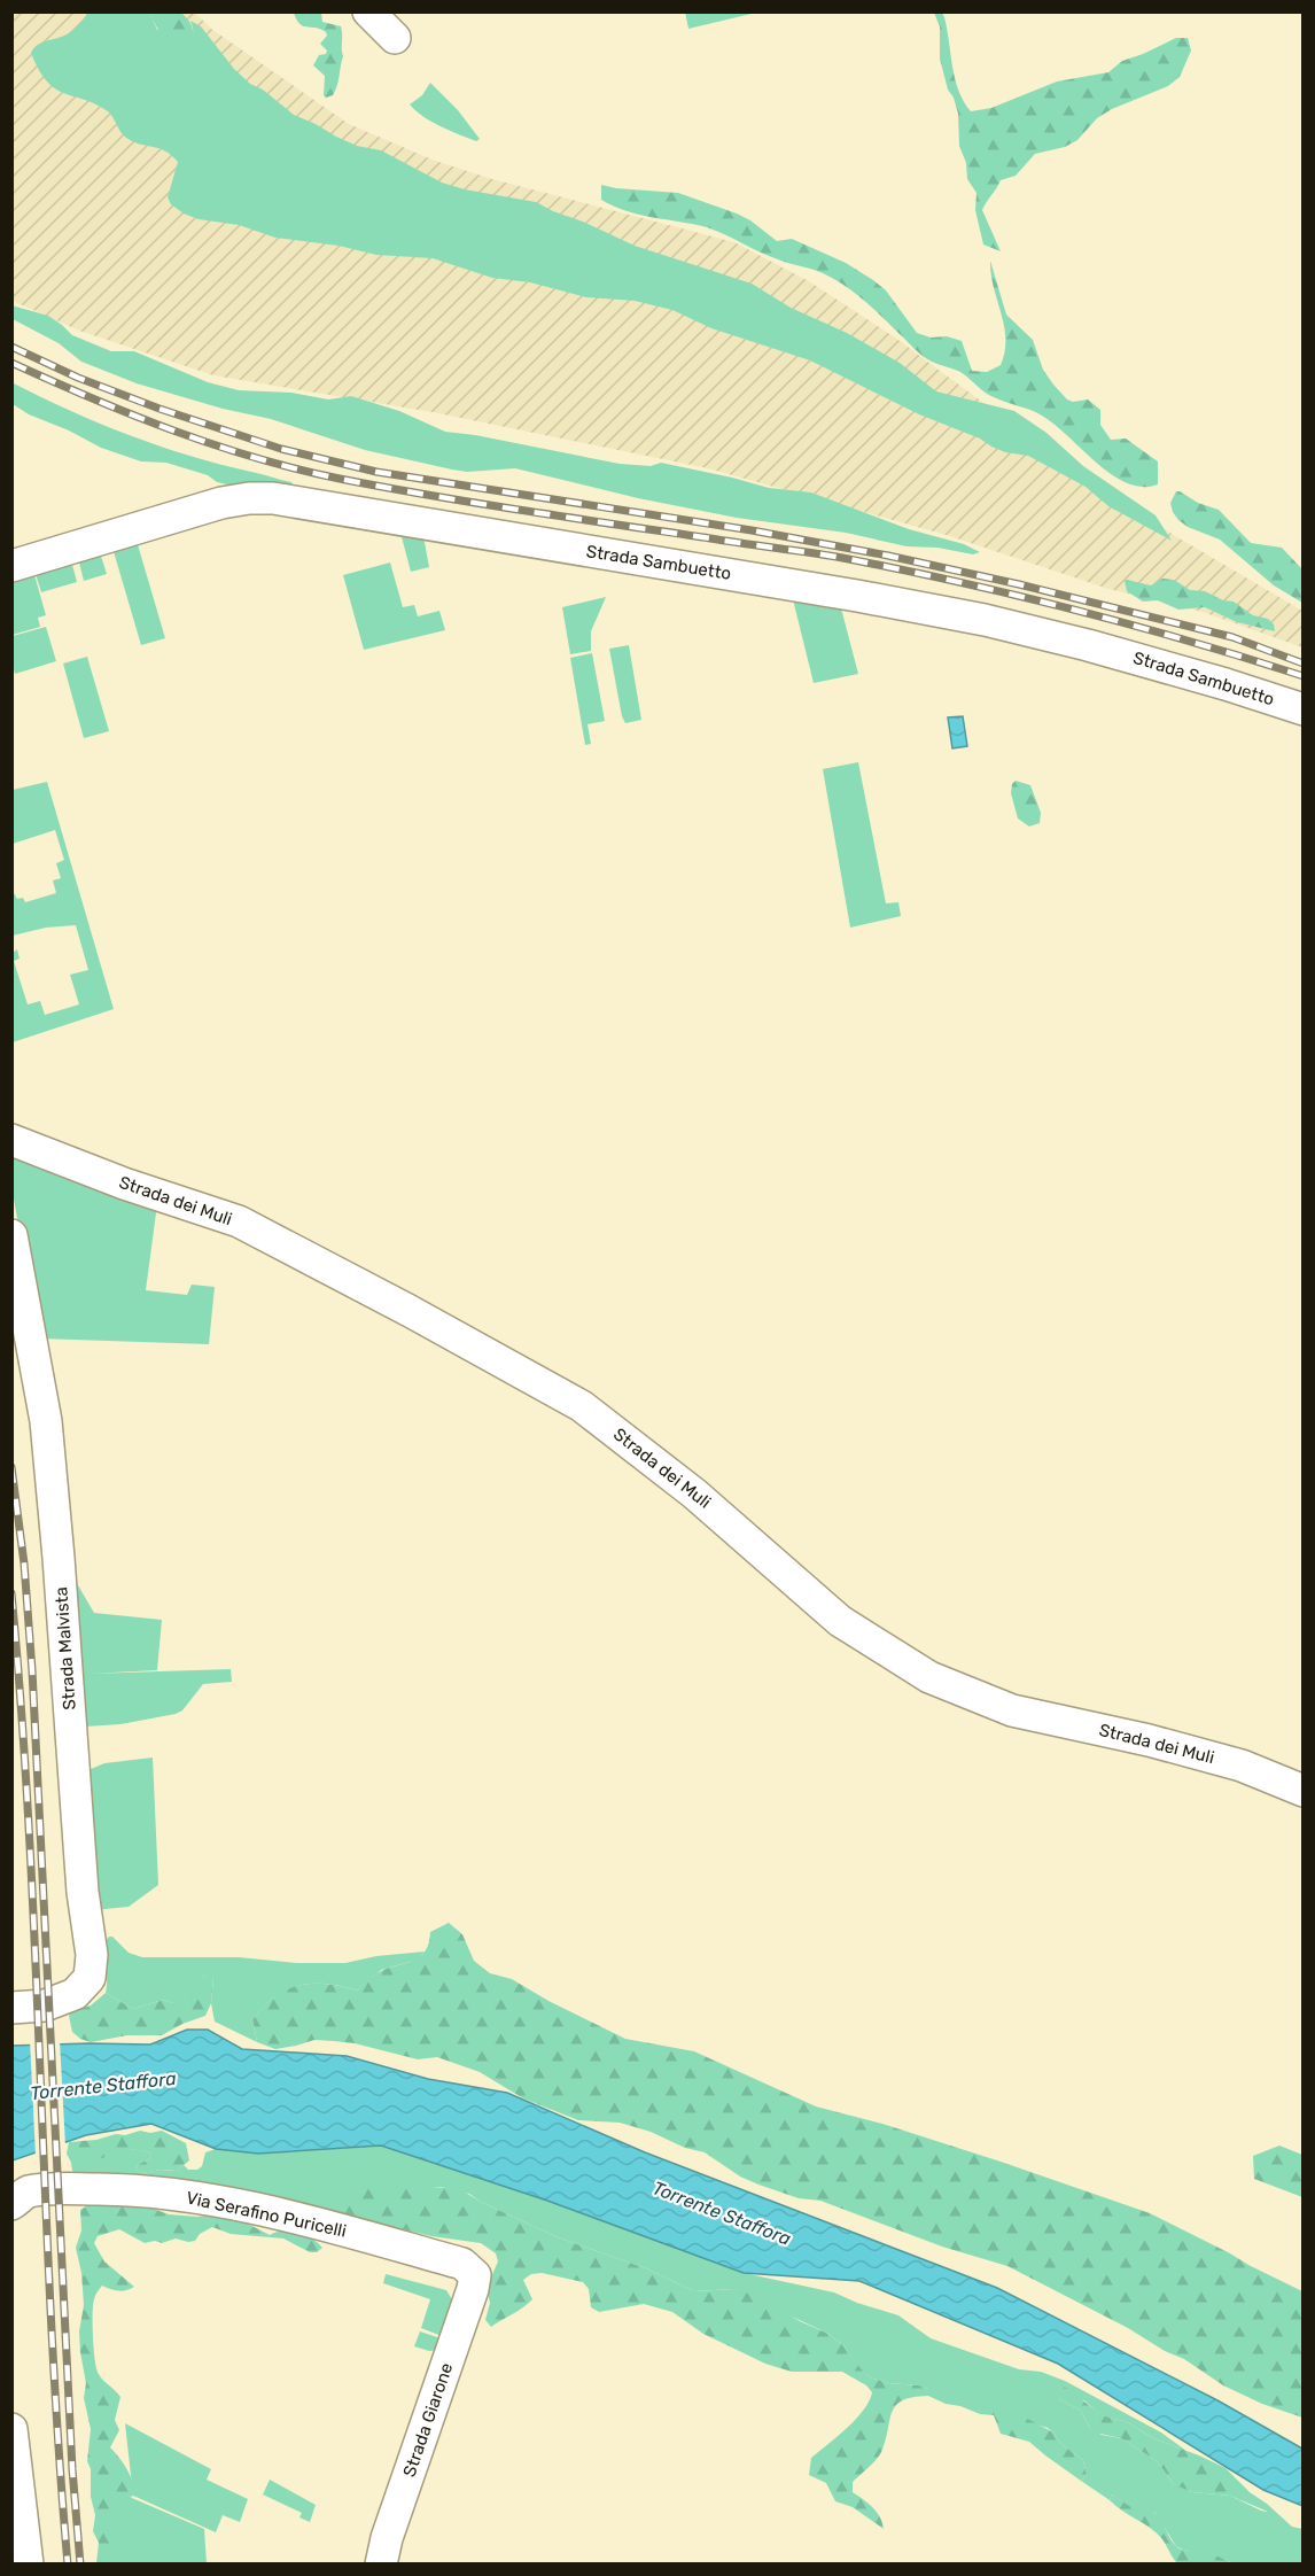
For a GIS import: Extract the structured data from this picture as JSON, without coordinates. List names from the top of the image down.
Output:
{
  "streets": {
    "street": [
      "Strada Sambuetto",
      "Strada dei Muli",
      "Strada Malvista",
      "Via Serafino Puricelli",
      "Strada Giarone"
    ]
  },
  "crossings": [
    ["Via Serafino Puricelli", "Strada Giarone"]
  ],
  "water": ["Torrente Staffora"]
}
